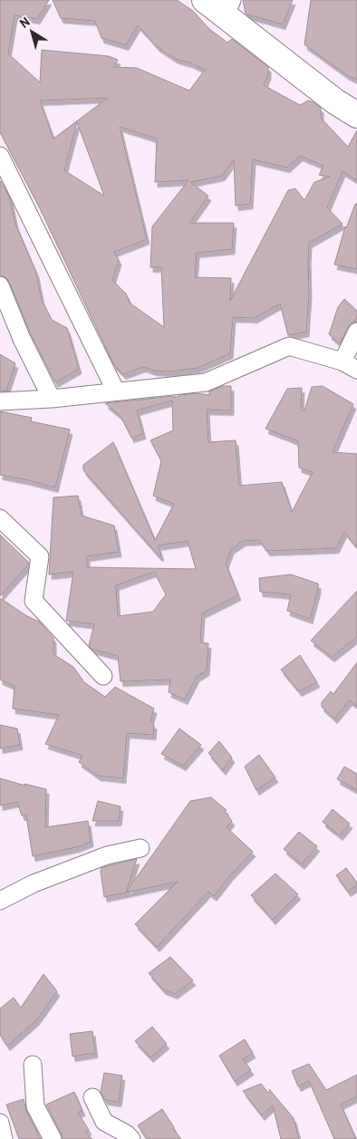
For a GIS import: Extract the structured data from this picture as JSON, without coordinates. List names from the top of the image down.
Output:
{
  "north": "top left"
}
